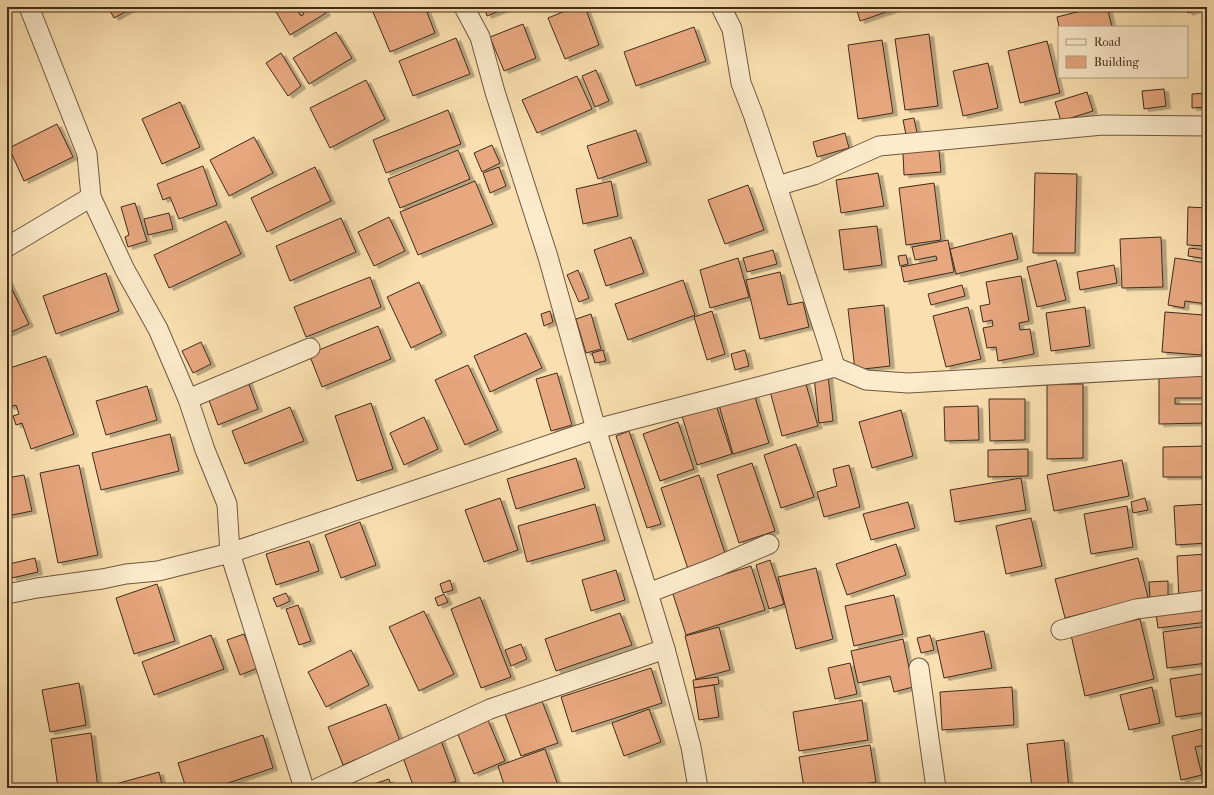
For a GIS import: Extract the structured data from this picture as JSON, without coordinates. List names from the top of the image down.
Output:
{
  "legend": ["Road", "Building"]
}
